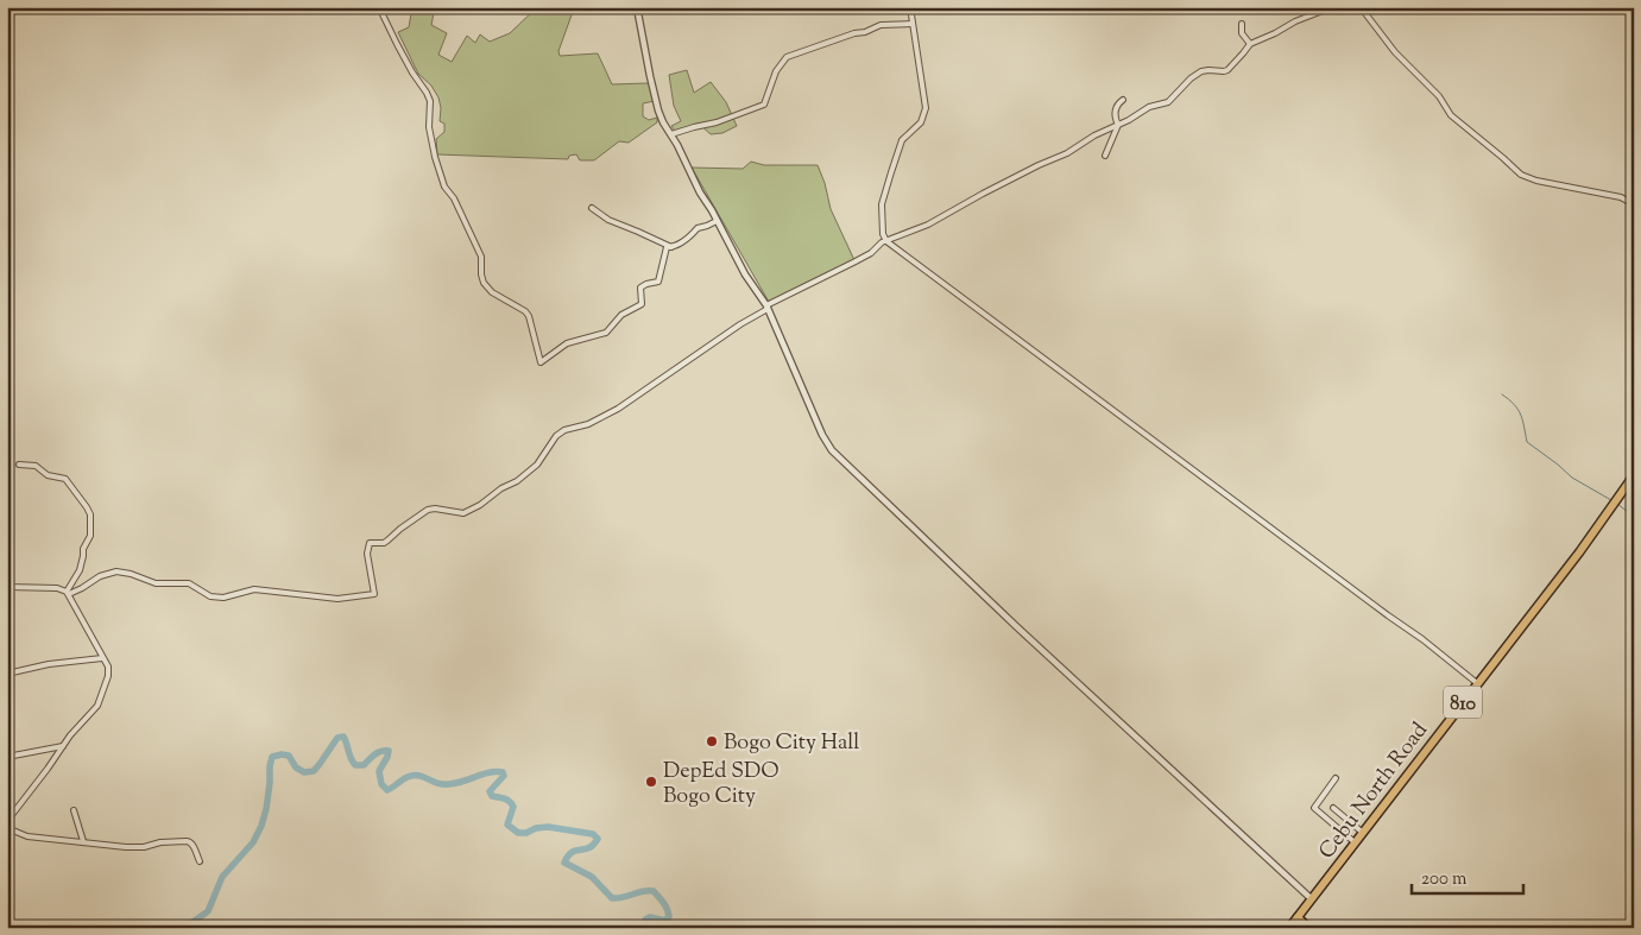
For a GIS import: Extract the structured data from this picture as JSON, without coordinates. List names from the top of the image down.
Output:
{
  "streets": {
    "highway": ["810", "Cebu North Road"]
  },
  "places": ["Bogo City Hall", "DepEd SDO Bogo City"],
  "scale_bar": "200 m"
}
